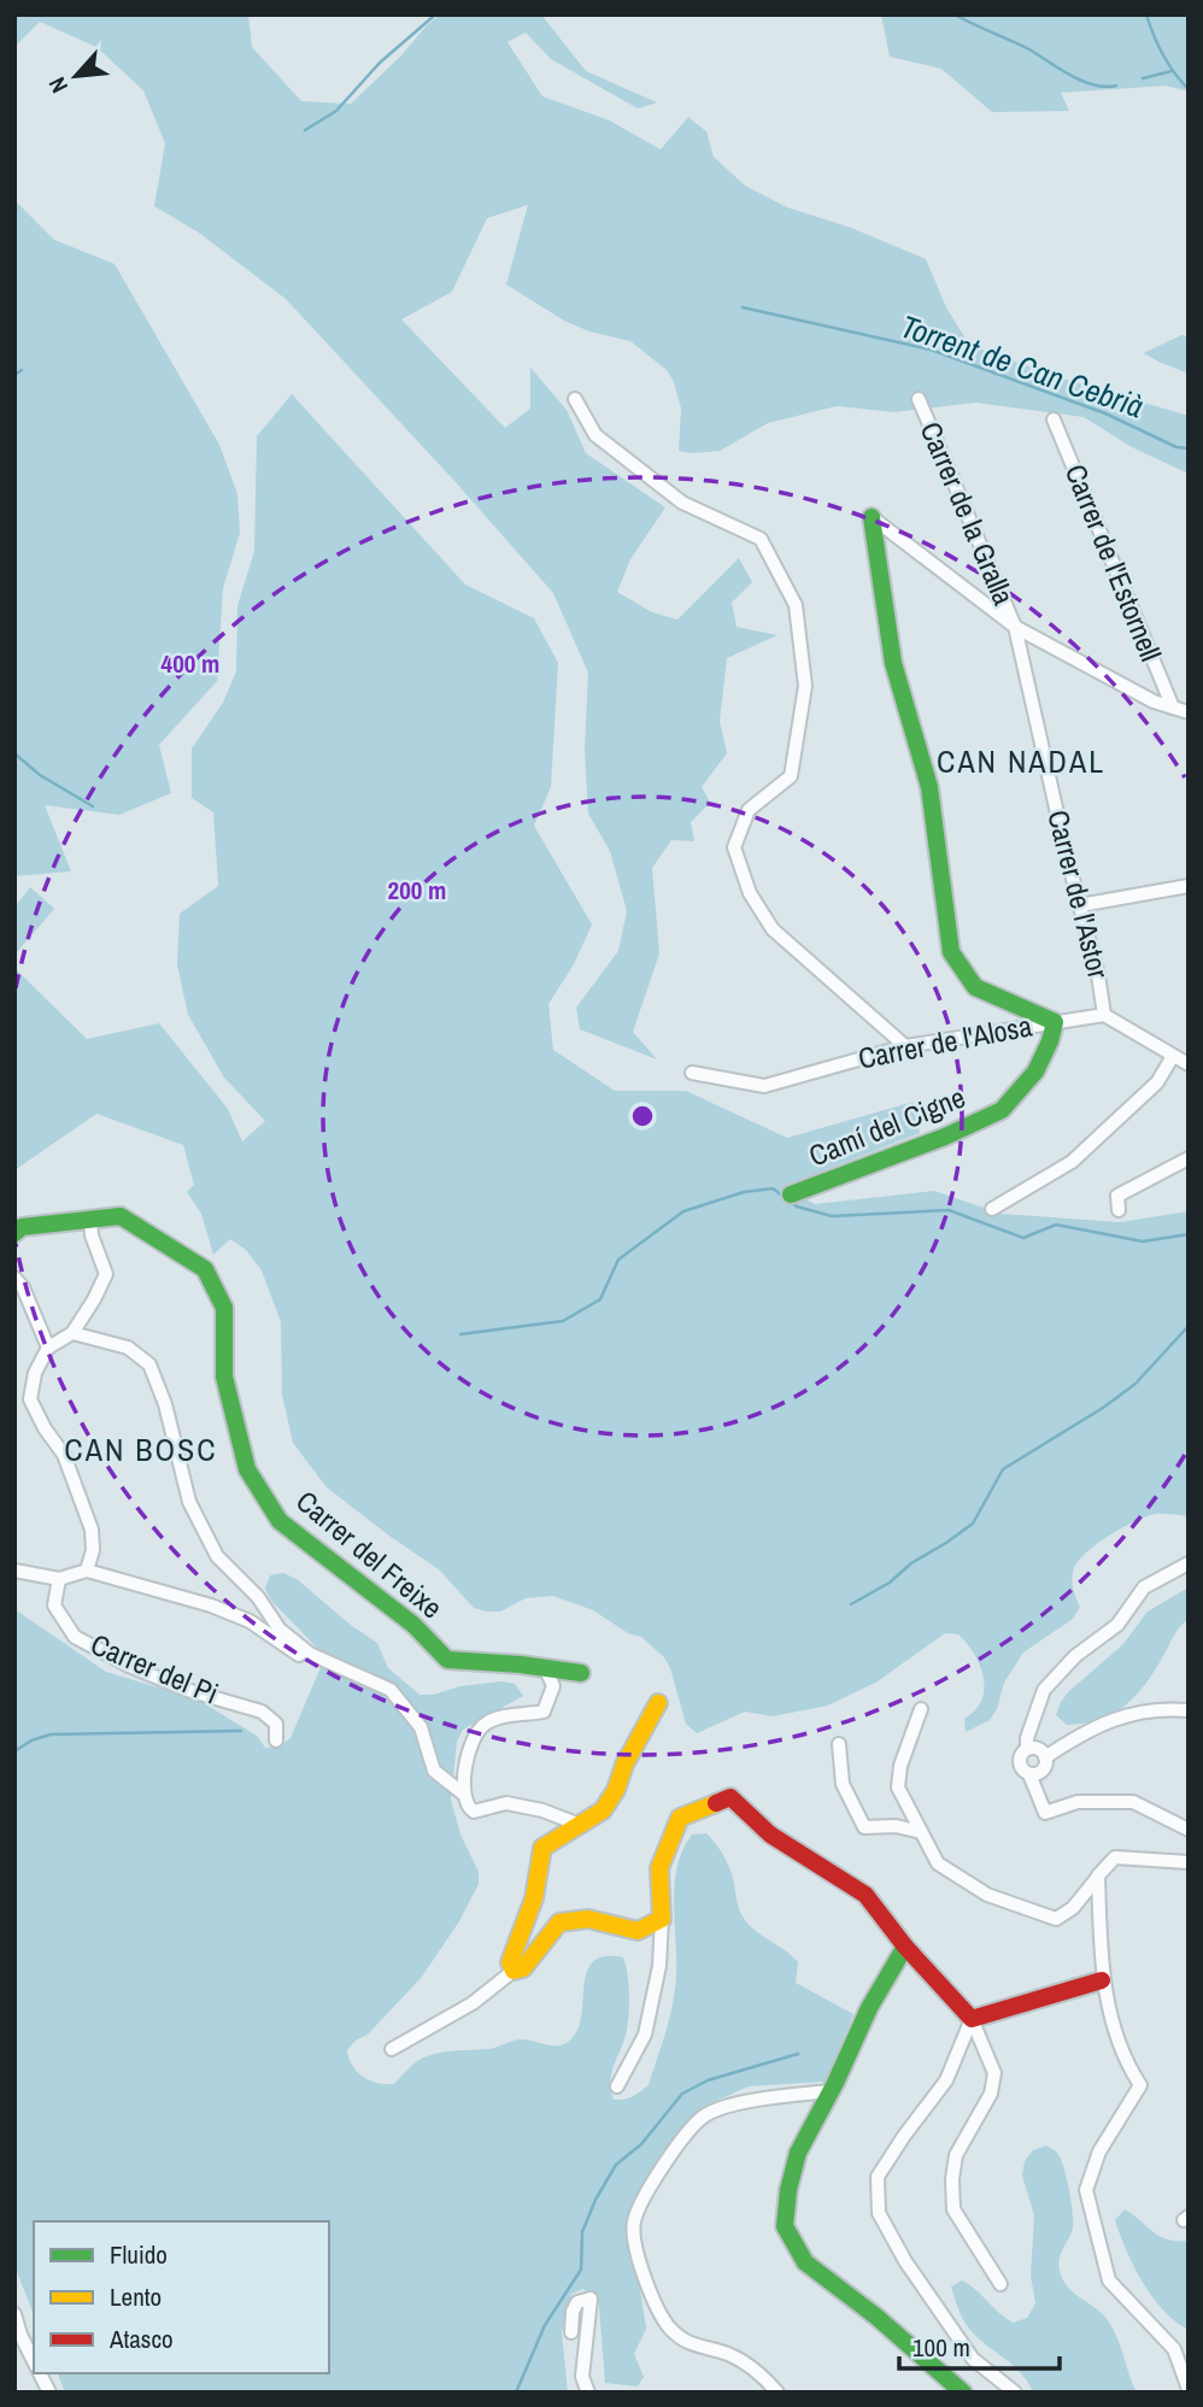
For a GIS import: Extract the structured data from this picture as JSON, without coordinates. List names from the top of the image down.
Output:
{
  "streets": {
    "street": [
      "Carrer de la Gralla",
      "Carrer de l'Estornell",
      "Carrer de l'Astor",
      "Carrer de l'Alosa",
      "Camí del Cigne",
      "Carrer del Freixe",
      "Carrer del Pi"
    ]
  },
  "crossings": [
    ["Carrer de la Gralla", "Carrer de l'Astor"],
    ["Carrer de l'Astor", "Carrer de l'Alosa"],
    ["Carrer de l'Alosa", "Camí del Cigne"]
  ],
  "districts": ["CAN NADAL", "CAN BOSC"],
  "water": ["Torrent de Can Cebrià"],
  "legend": ["Fluido", "Lento", "Atasco"],
  "scale_bar": "100 m",
  "north": "bottom left",
  "rings": ["400 m", "200 m"]
}
